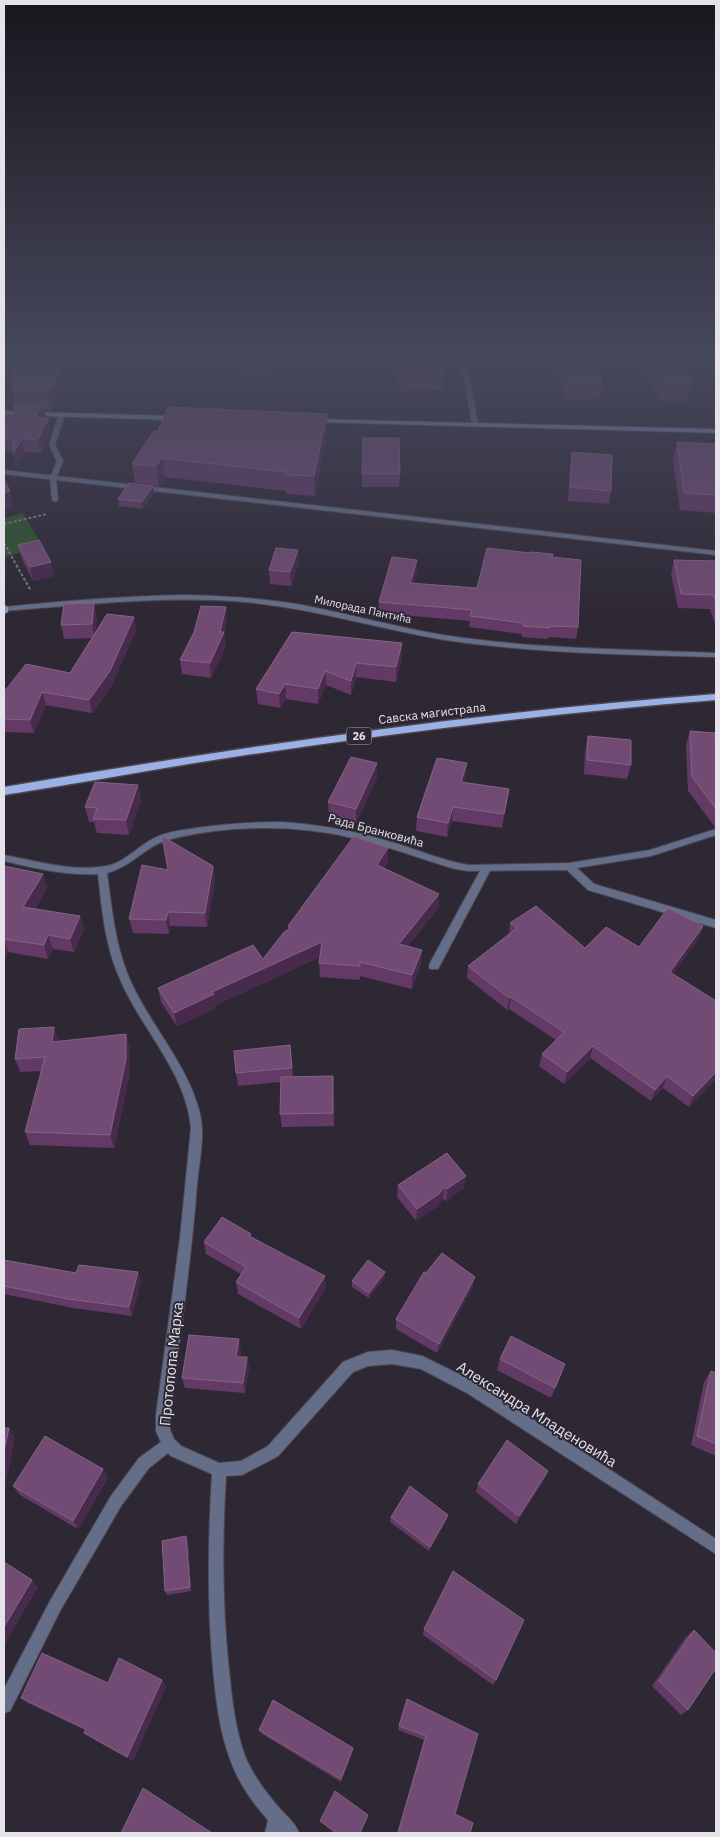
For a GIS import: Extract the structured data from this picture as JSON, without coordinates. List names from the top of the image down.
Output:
{
  "streets": {
    "main road": ["Савска магистрала", "26"],
    "street": [
      "Милорада Пантића",
      "Рада Бранковића",
      "Протопопа Марка",
      "Александра Младеновића"
    ]
  },
  "crossings": [
    ["Рада Бранковића", "Протопопа Марка"],
    ["Протопопа Марка", "Александра Младеновића"]
  ]
}
